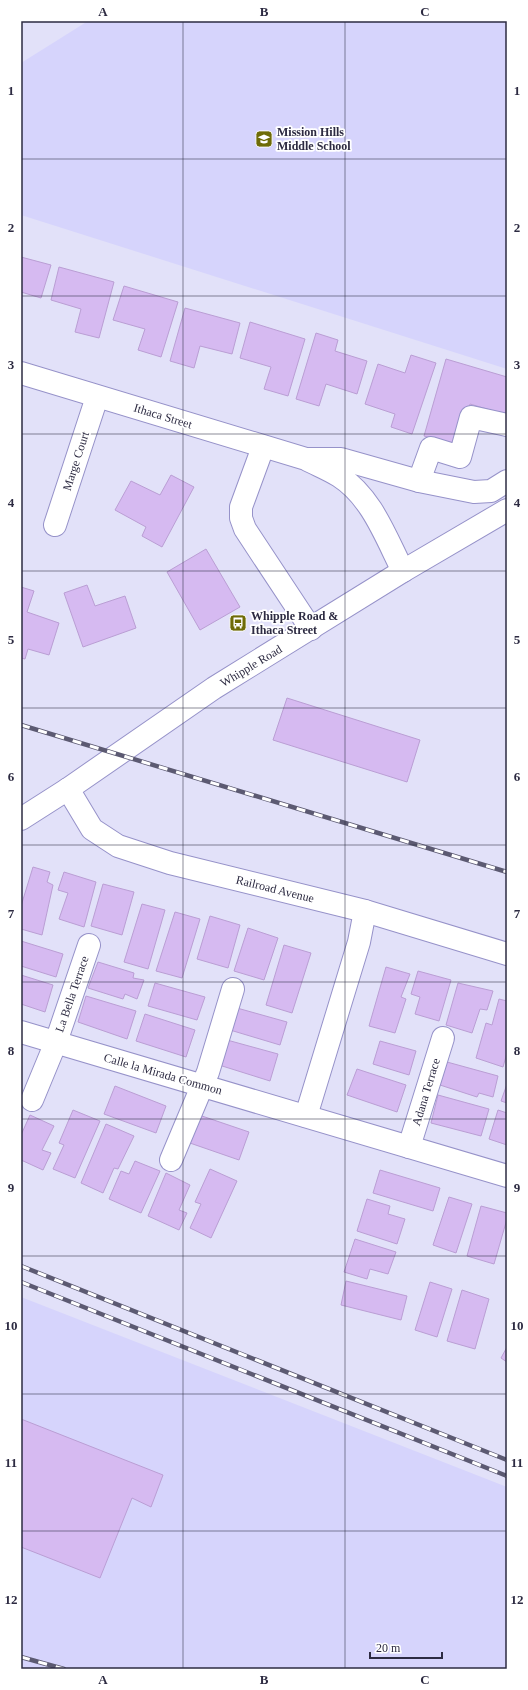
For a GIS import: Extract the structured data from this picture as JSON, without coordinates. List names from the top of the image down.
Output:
{
  "streets": {
    "street": [
      "Ithaca Street",
      "Marge Court",
      "Whipple Road",
      "Railroad Avenue",
      "La Bella Terrace",
      "Calle la Mirada Common",
      "Adana Terrace"
    ]
  },
  "crossings": [
    ["Ithaca Street", "Marge Court"],
    ["Ithaca Street", "Whipple Road"],
    ["Whipple Road", "Railroad Avenue"],
    ["La Bella Terrace", "Calle la Mirada Common"],
    ["Calle la Mirada Common", "Adana Terrace"]
  ],
  "places": {
    "school or university": ["Mission Hills Middle School"],
    "bus stop": ["Whipple Road & Ithaca Street"]
  },
  "scale_bar": "20 m",
  "grid": {
    "columns": ["A", "B", "C"],
    "rows": [
      "1",
      "2",
      "3",
      "4",
      "5",
      "6",
      "7",
      "8",
      "9",
      "10",
      "11",
      "12"
    ]
  }
}
